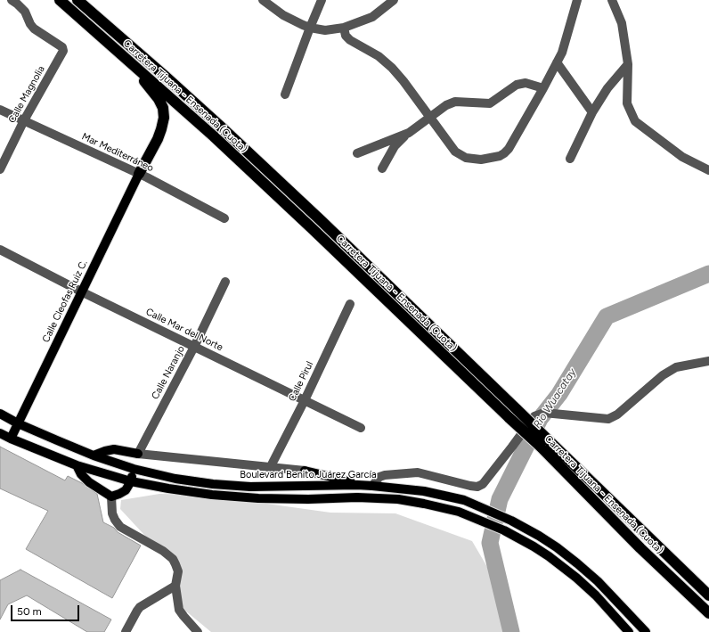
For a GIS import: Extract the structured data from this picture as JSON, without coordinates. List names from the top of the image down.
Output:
{
  "streets": {
    "highway": ["Carretera Tijuana - Ensenada (Cuota)"],
    "main road": ["Calle Cleofas Ruiz C.", "Boulevard Benito Juárez García"],
    "street": [
      "Calle Magnolia",
      "Mar Mediterráneo",
      "Calle Mar del Norte",
      "Calle Naranjo",
      "Calle Pirul"
    ]
  },
  "crossings": [
    ["Calle Magnolia", "Mar Mediterráneo"],
    ["Mar Mediterráneo", "Calle Cleofas Ruiz C."],
    ["Calle Cleofas Ruiz C.", "Calle Mar del Norte"],
    ["Calle Cleofas Ruiz C.", "Boulevard Benito Juárez García"],
    ["Calle Mar del Norte", "Calle Naranjo"],
    ["Calle Mar del Norte", "Calle Pirul"]
  ],
  "water": ["Rio Wuacatay"],
  "scale_bar": "50 m"
}
